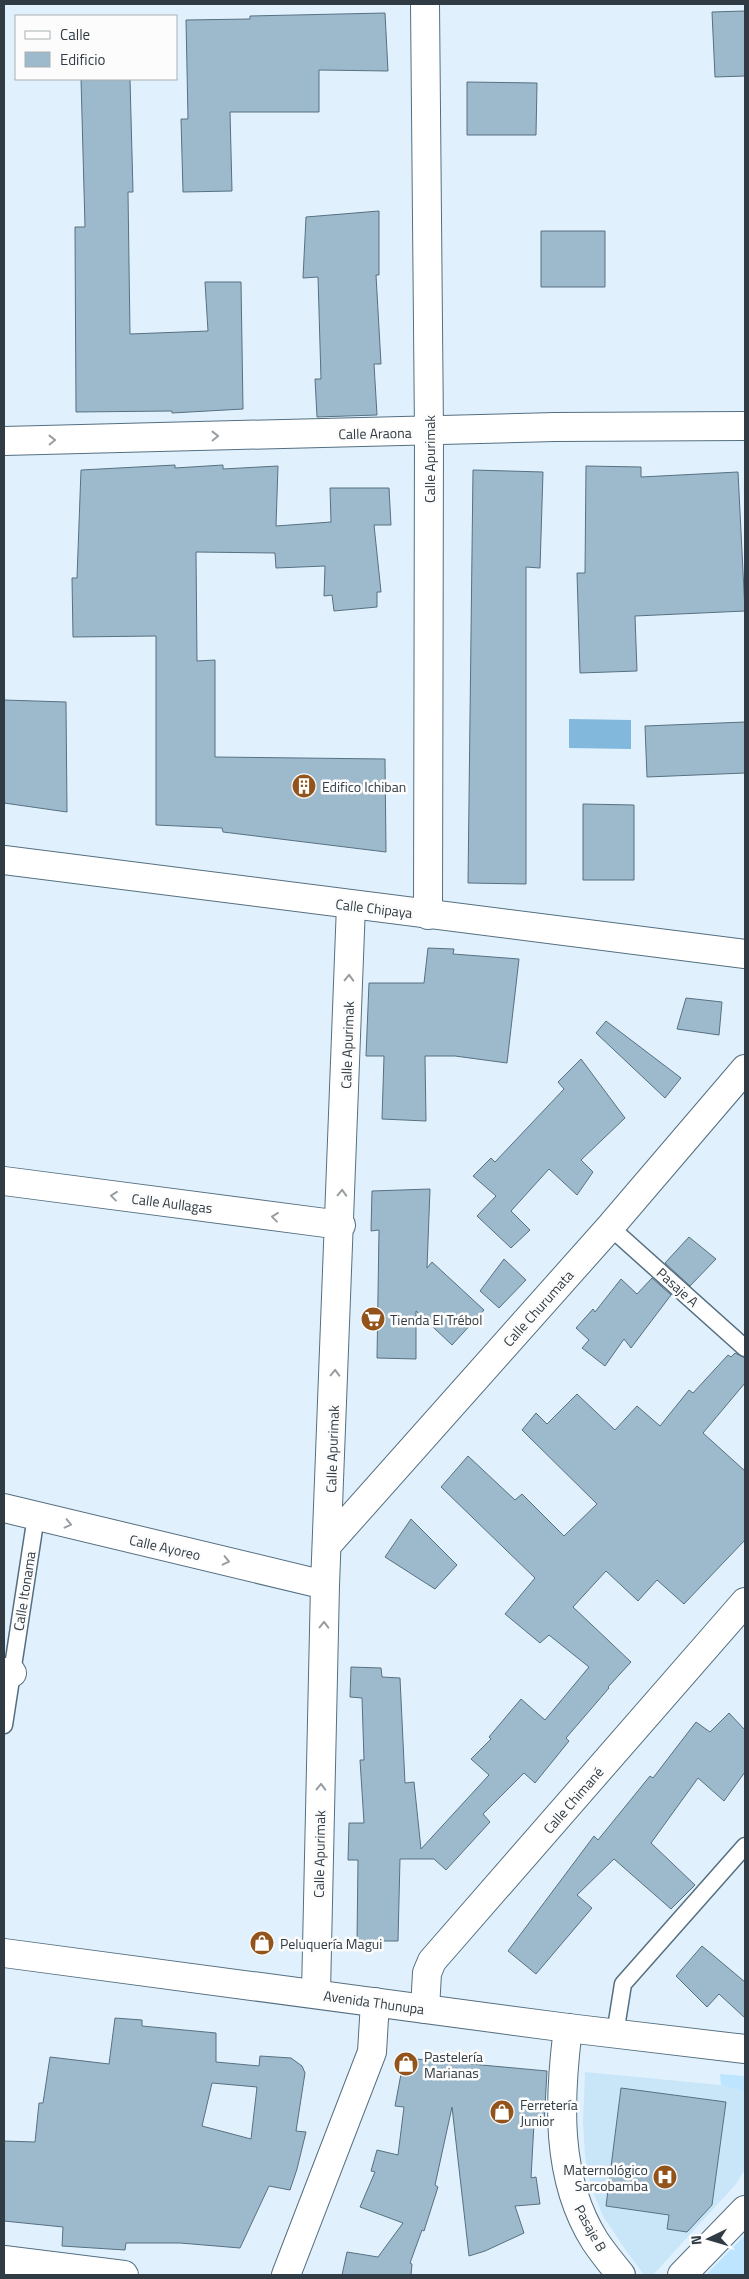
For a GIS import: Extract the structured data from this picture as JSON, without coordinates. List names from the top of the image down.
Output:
{
  "streets": {
    "street": [
      "Calle Araona",
      "Calle Apurimak",
      "Calle Chipaya",
      "Calle Aullagas",
      "Calle Churumata",
      "Calle Ayoreo",
      "Calle Chimané",
      "Avenida Thunupa",
      "Pasaje B"
    ],
    "lane": ["Pasaje A", "Calle Itonama"]
  },
  "crossings": [
    ["Calle Araona", "Calle Apurimak"],
    ["Calle Apurimak", "Calle Chipaya"],
    ["Calle Apurimak", "Calle Aullagas"],
    ["Calle Apurimak", "Calle Churumata"],
    ["Calle Apurimak", "Calle Ayoreo"],
    ["Calle Apurimak", "Avenida Thunupa"],
    ["Pasaje A", "Calle Churumata"],
    ["Calle Ayoreo", "Calle Itonama"],
    ["Calle Chimané", "Avenida Thunupa"],
    ["Avenida Thunupa", "Pasaje B"]
  ],
  "one_way": [
    "Calle Araona",
    "Calle Apurimak",
    "Calle Aullagas",
    "Calle Ayoreo"
  ],
  "places": {
    "building": ["Edifico Ichiban"],
    "supermarket": ["Tienda El Trébol"],
    "shop": ["Peluquería Magui", "Pastelería Marianas", "Ferretería Junior"],
    "hospital": ["Maternológico Sarcobamba"]
  },
  "legend": ["Calle", "Edificio"],
  "north": "left"
}
